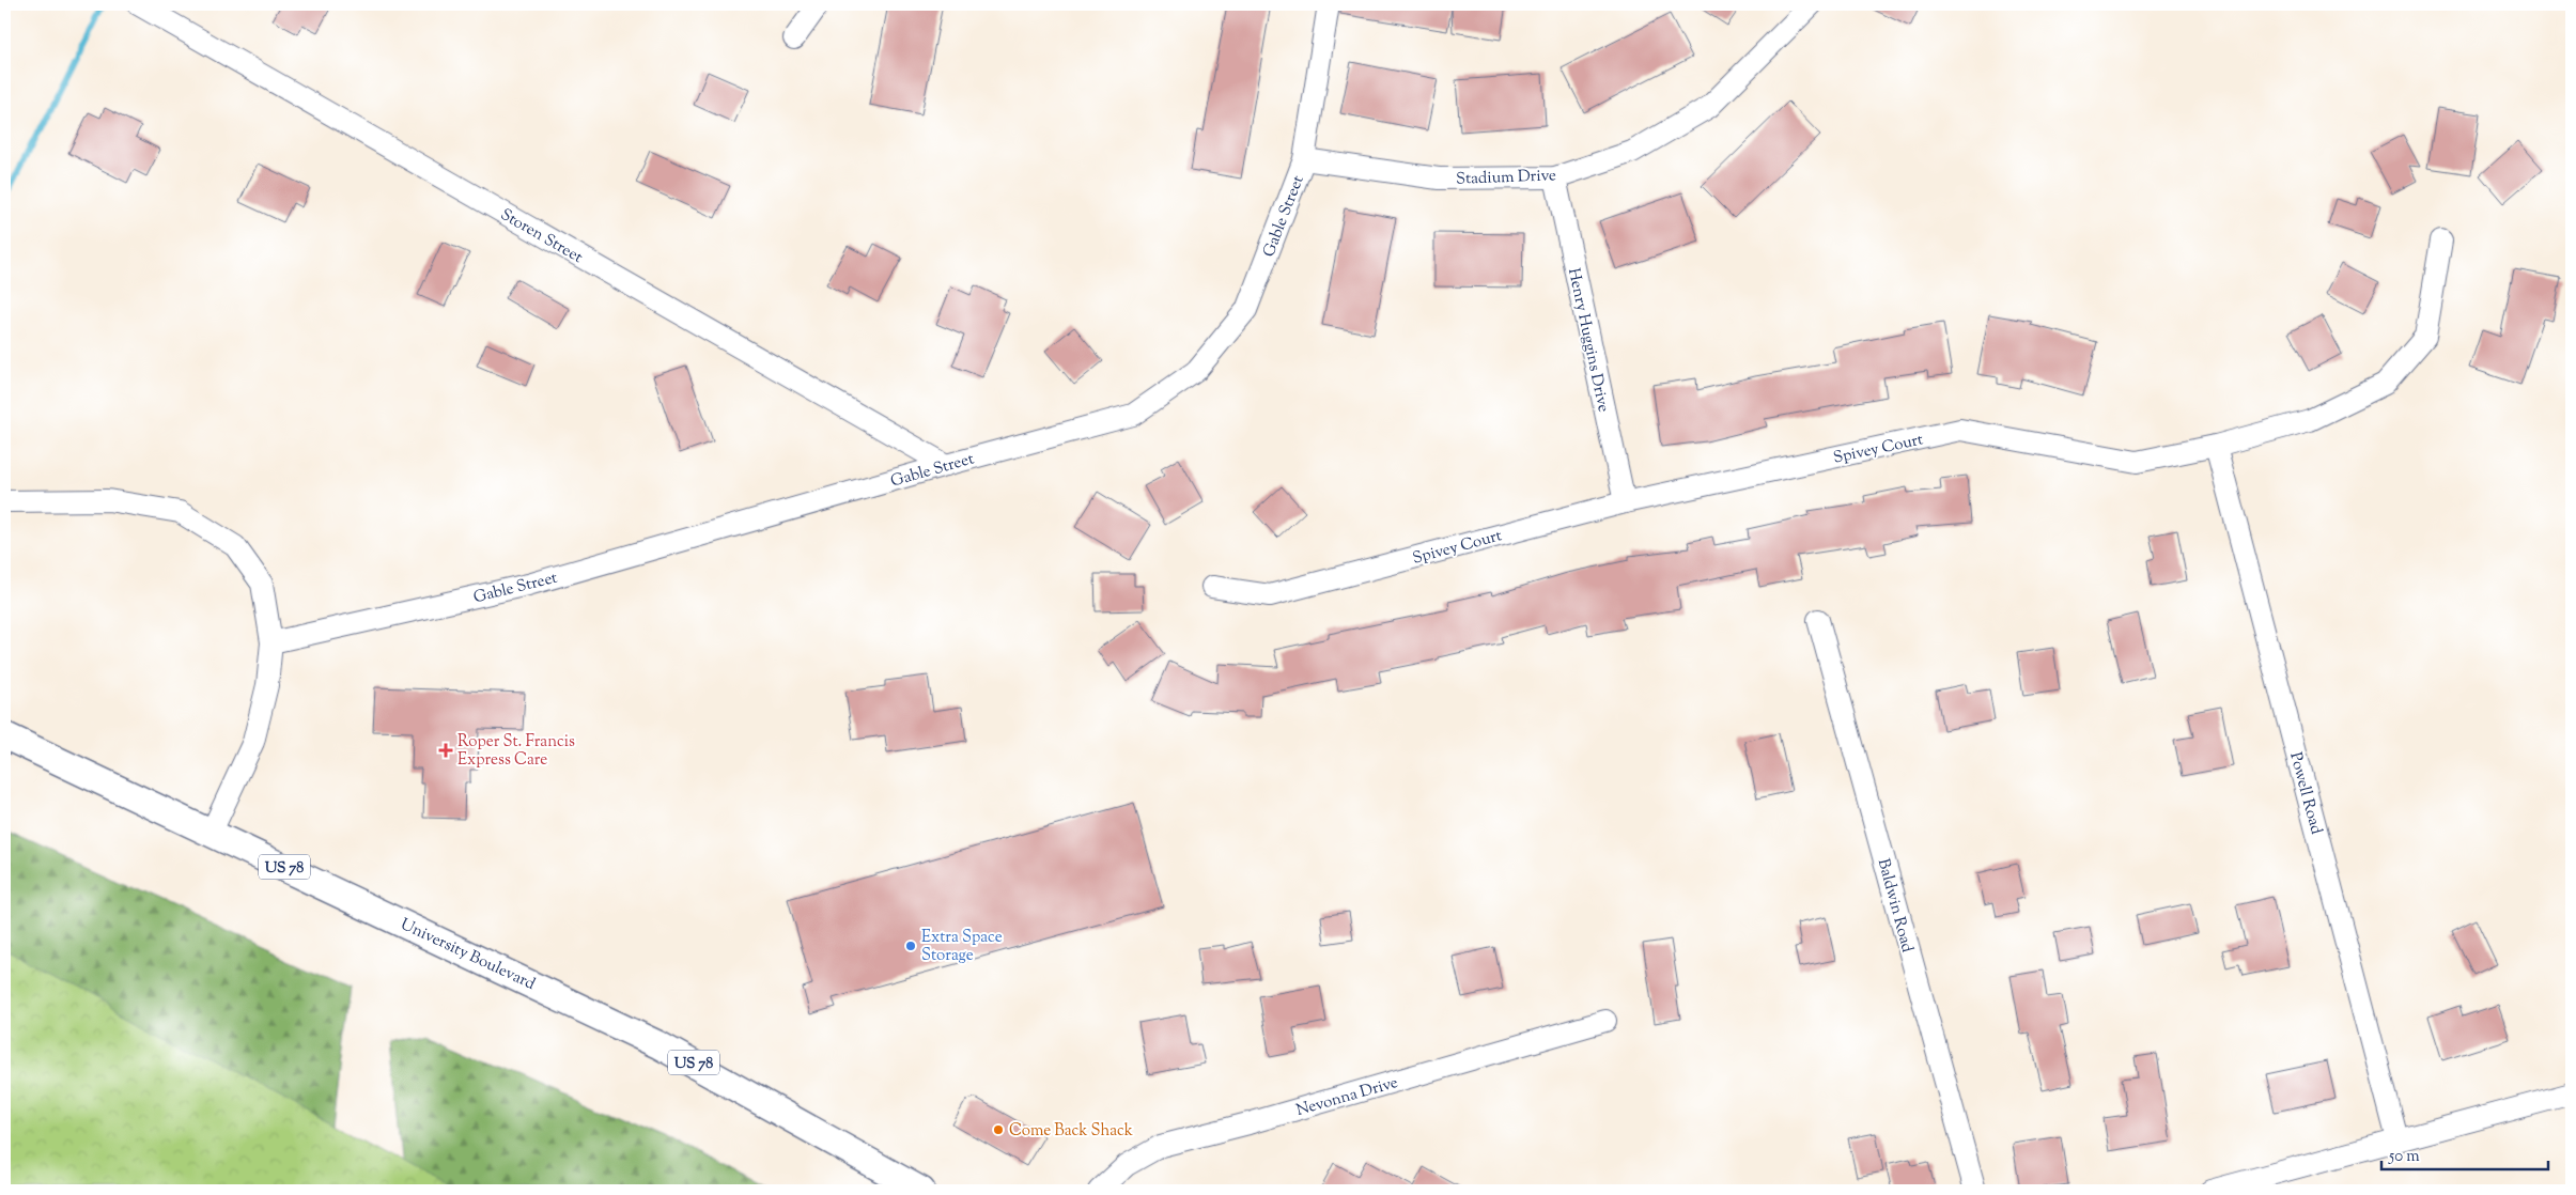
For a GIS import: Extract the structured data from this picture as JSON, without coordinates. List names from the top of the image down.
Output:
{
  "streets": {
    "main road": ["US 78", "University Boulevard"],
    "street": [
      "Stadium Drive",
      "Gable Street",
      "Storen Street",
      "Henry Huggins Drive",
      "Spivey Court",
      "Powell Road",
      "Baldwin Road",
      "Nevonna Drive"
    ]
  },
  "crossings": [
    ["Stadium Drive", "Gable Street"],
    ["Stadium Drive", "Henry Huggins Drive"],
    ["Gable Street", "Storen Street"],
    ["Henry Huggins Drive", "Spivey Court"],
    ["Spivey Court", "Powell Road"]
  ],
  "places": {
    "health": ["Roper St. Francis Express Care"],
    "other": ["Extra Space Storage", "Come Back Shack"]
  },
  "scale_bar": "50 m"
}
